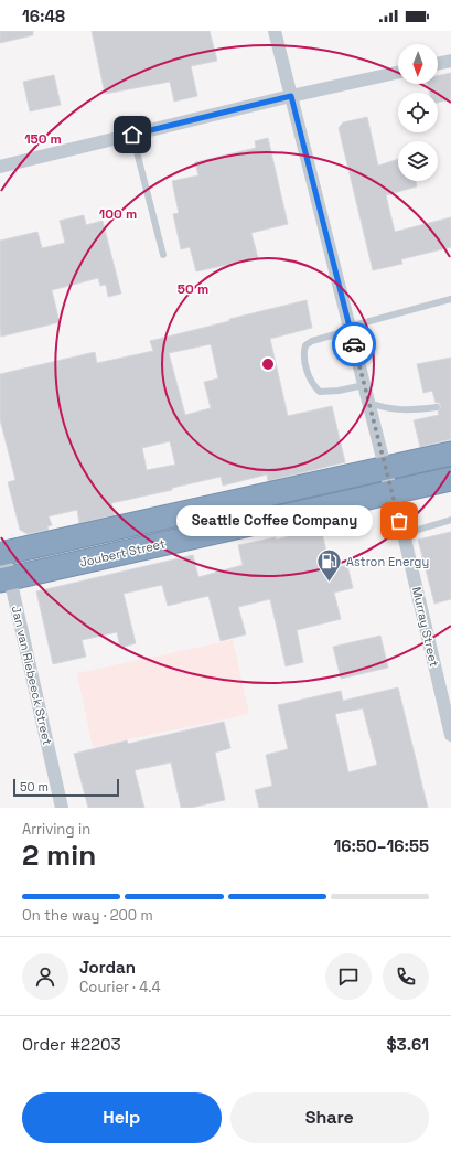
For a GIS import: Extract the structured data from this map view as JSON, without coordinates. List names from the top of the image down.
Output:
{
  "streets": {
    "highway": ["Joubert Street"],
    "street": ["Murray Street", "Jan van Riebeeck Street"]
  },
  "crossings": [
    ["Joubert Street", "Murray Street"],
    ["Joubert Street", "Jan van Riebeeck Street"]
  ],
  "places": {
    "other": ["Seattle Coffee Company"],
    "fuel station": ["Astron Energy"]
  },
  "scale_bar": "50 m",
  "north": "bottom",
  "page": {
    "status": "16:48",
    "bubble": "Seattle Coffee Company",
    "scale": "50 m",
    "heading": ["2 min", "Arriving in", "16:50–16:55"],
    "panel": [
      "Jordan",
      "Courier · 4.4",
      "Order #2203",
      "$3.61"
    ],
    "bar": "On the way · 200 m",
    "buttons": ["Help", "Share"]
  },
  "rings": ["150 m", "100 m", "50 m"]
}
